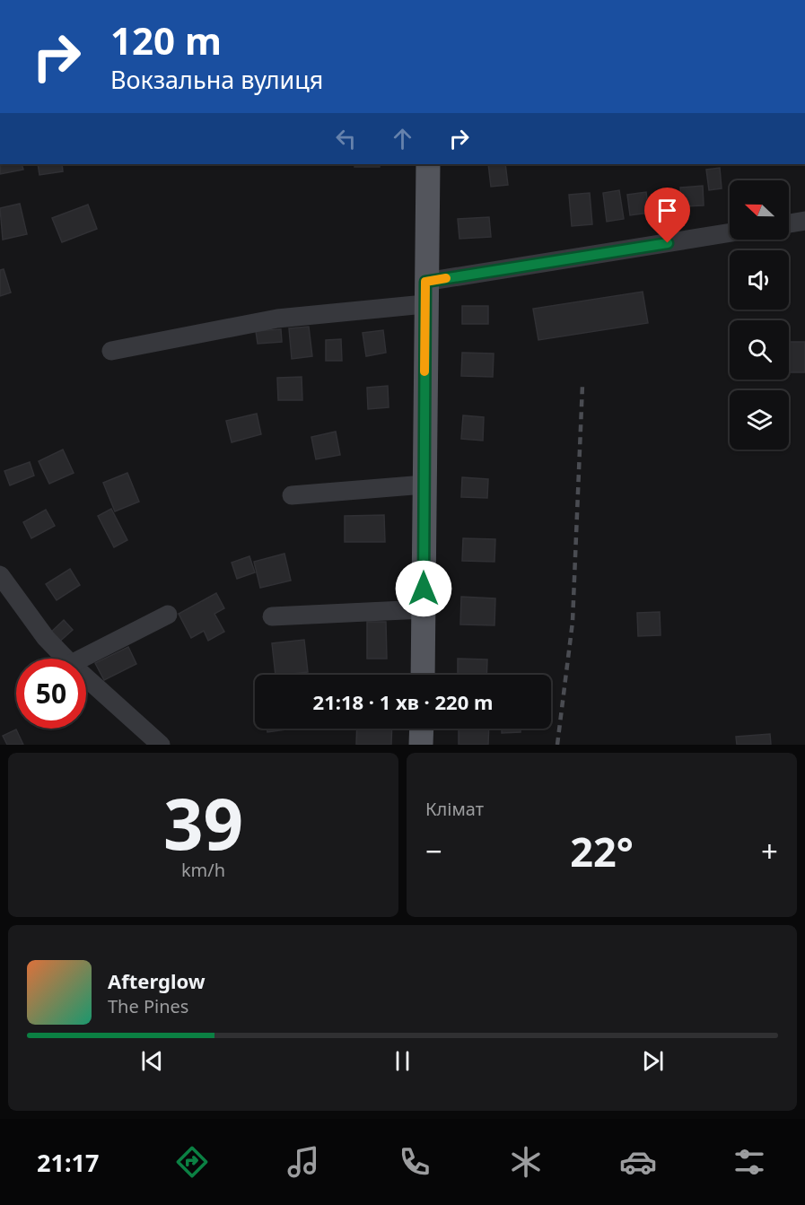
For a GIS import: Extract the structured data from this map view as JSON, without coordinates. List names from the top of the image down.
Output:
{
  "north": "left",
  "page": {
    "turn": ["120 m", "Вокзальна вулиця"],
    "limit": "50",
    "trip": "21:18 · 1 хв · 220 m",
    "tile": [
      ["39", "km/h"],
      "Клімат"
    ],
    "heat": ["−", "22°", "+"],
    "song": ["Afterglow", "The Pines"],
    "tabs": "21:17"
  }
}
